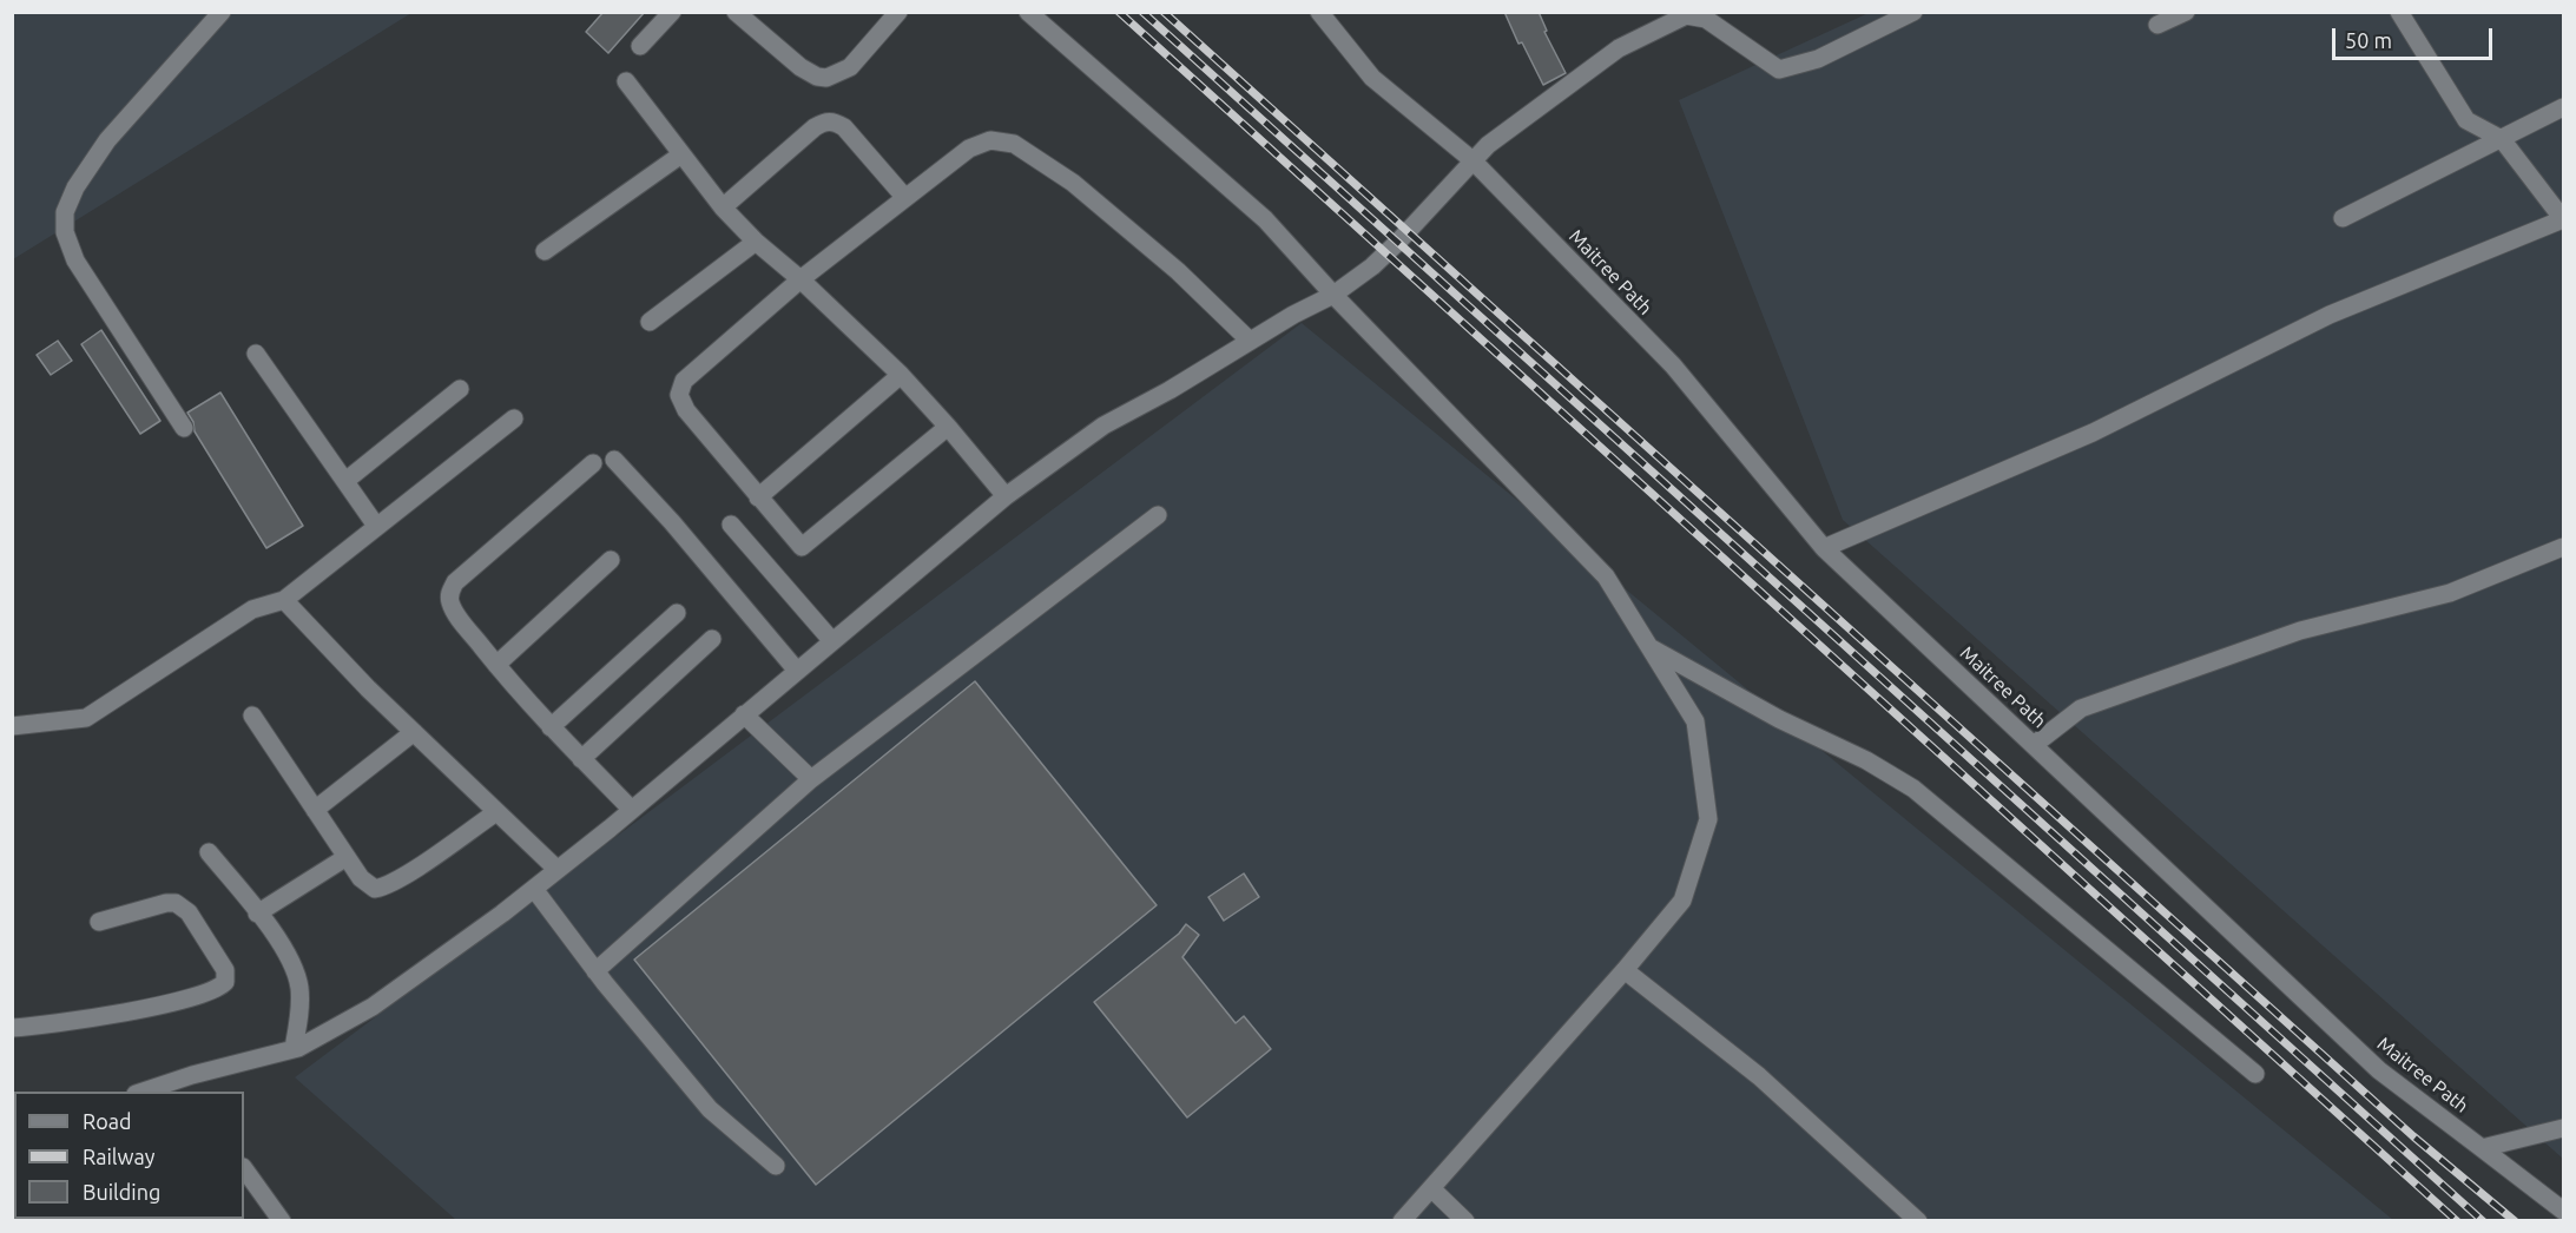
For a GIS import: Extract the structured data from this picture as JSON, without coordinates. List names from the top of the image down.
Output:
{
  "streets": {
    "street": ["Maitree Path"]
  },
  "legend": ["Road", "Railway", "Building"],
  "scale_bar": "50 m"
}
